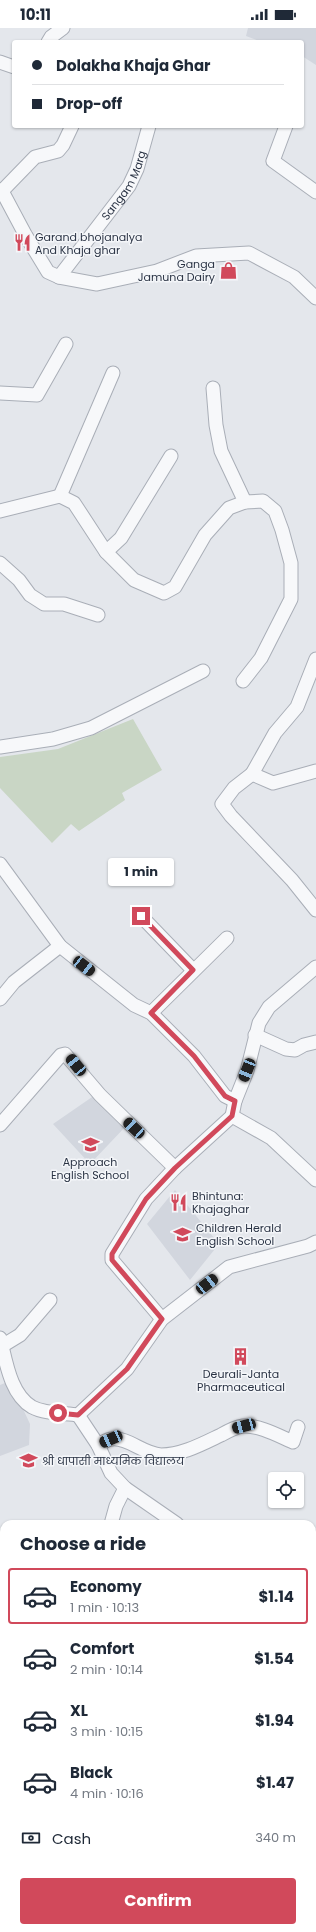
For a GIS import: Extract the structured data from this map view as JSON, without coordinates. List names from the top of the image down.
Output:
{
  "streets": {
    "street": ["Sangam Marg"]
  },
  "places": {
    "restaurant": ["Garand bhojanalya And Khaja ghar", "Bhintuna: Khajaghar"],
    "shop": ["Ganga Jamuna Dairy"],
    "school or university": ["Approach English School", "Children Herald English School", "श्री धापासी माध्यमिक विद्यालय"],
    "building": ["Deurali-Janta Pharmaceutical"]
  },
  "page": {
    "status": "10:11",
    "banner": ["Dolakha Khaja Ghar", "Drop-off"],
    "bubble": "1 min",
    "heading": "Choose a ride",
    "list": [
      {
        "name": "Economy",
        "note": "1 min · 10:13",
        "value": "$1.14"
      },
      {
        "name": "Comfort",
        "note": "2 min · 10:14",
        "value": "$1.54"
      },
      {
        "name": "XL",
        "note": "3 min · 10:15",
        "value": "$1.94"
      },
      {
        "name": "Black",
        "note": "4 min · 10:16",
        "value": "$1.47"
      }
    ],
    "pay": ["Cash", "340 m"],
    "buttons": "Confirm"
  }
}
